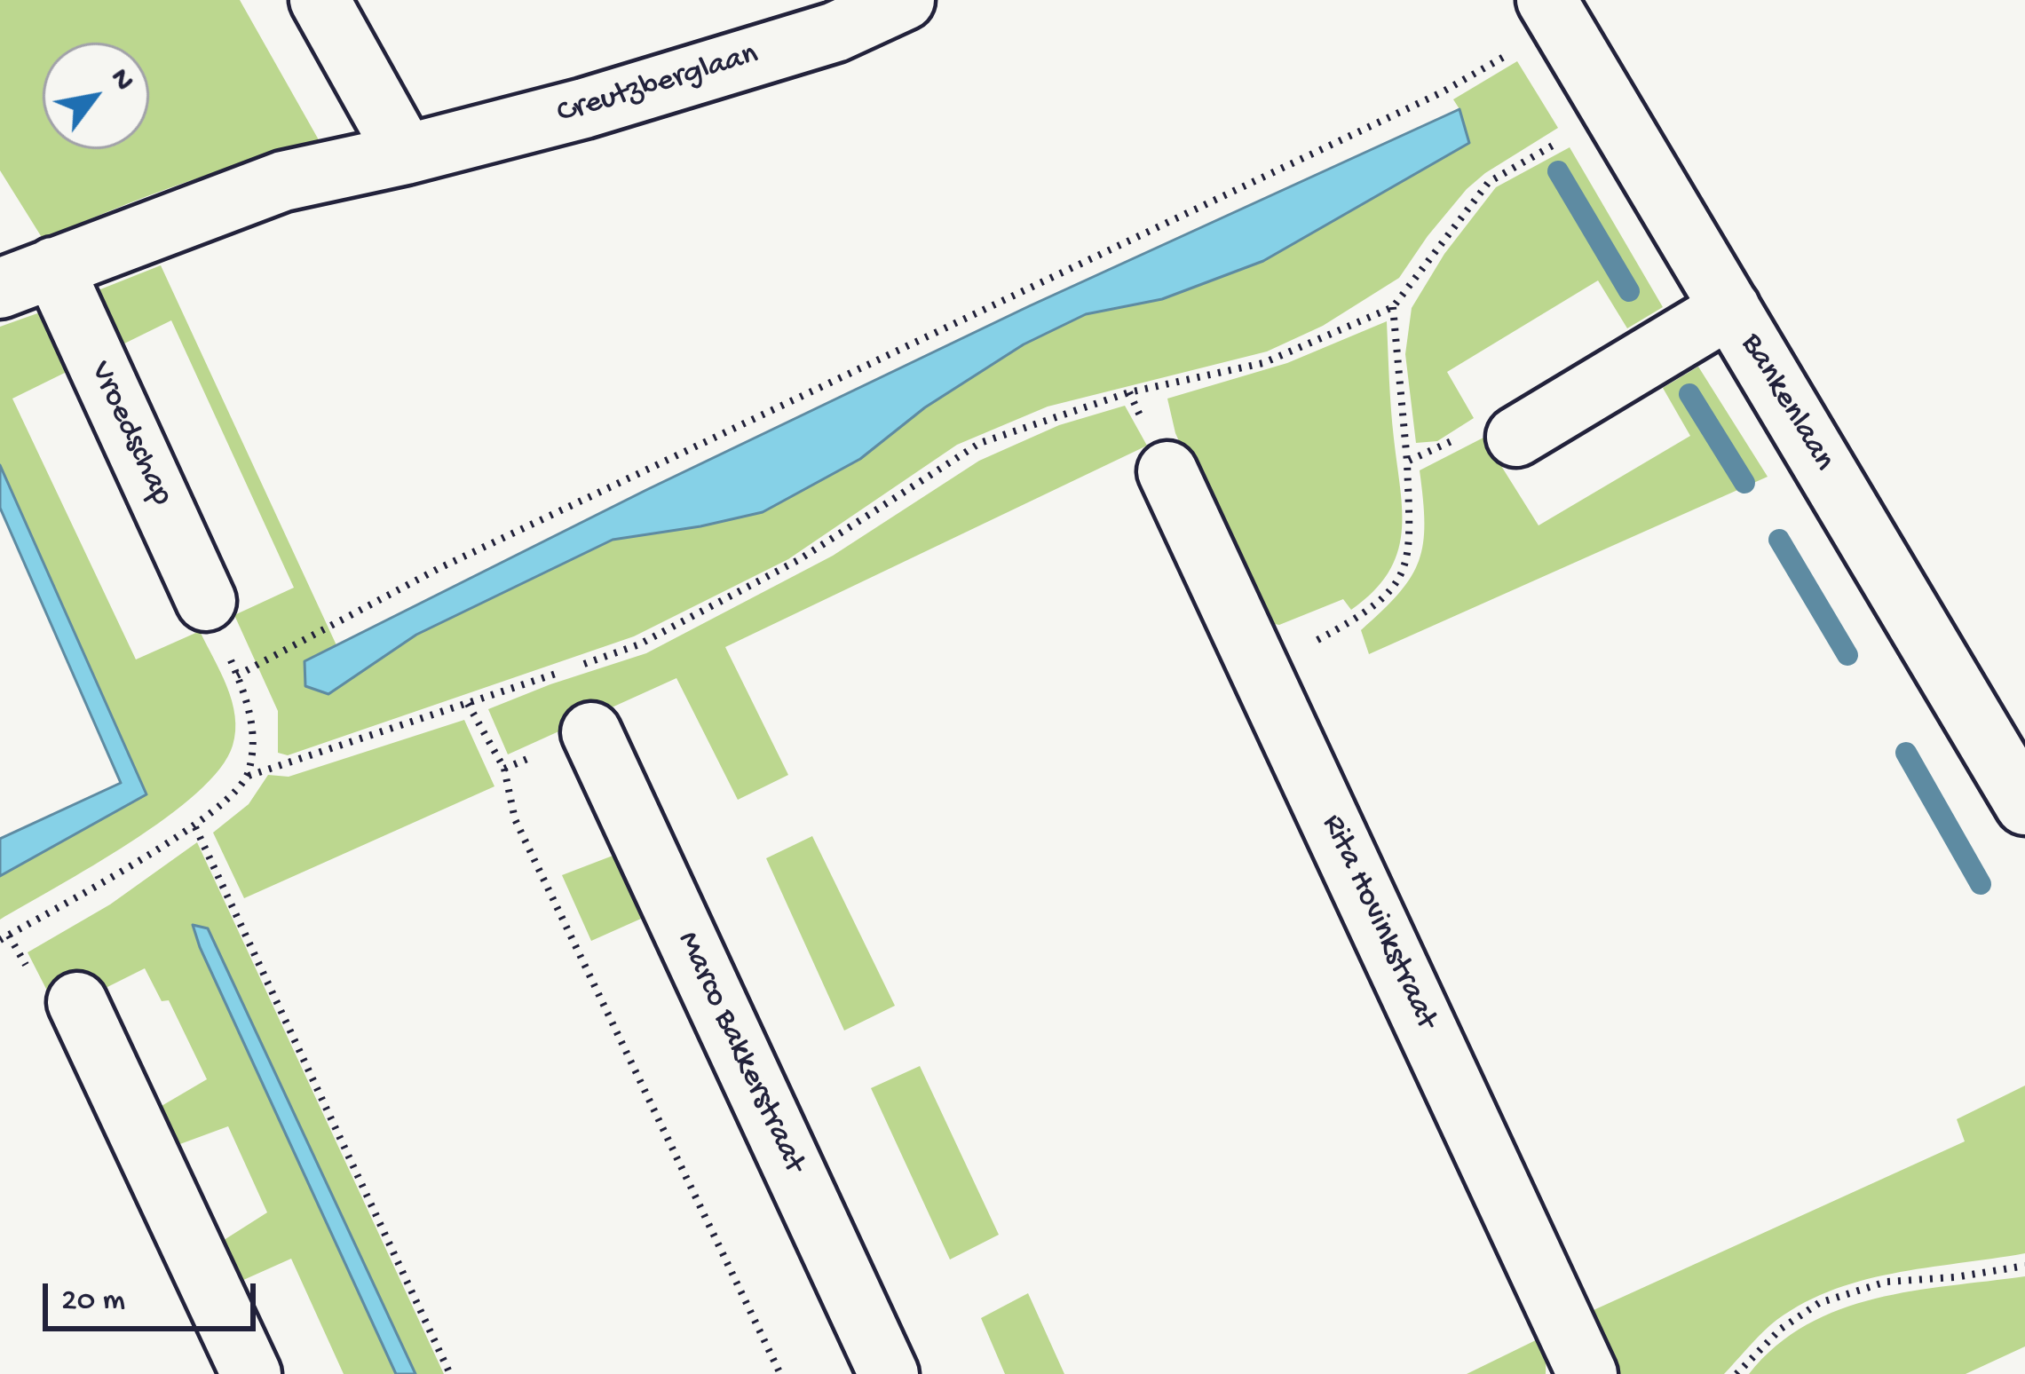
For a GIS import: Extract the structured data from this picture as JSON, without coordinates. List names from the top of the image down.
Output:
{
  "streets": {
    "street": [
      "Creutzberglaan",
      "Bankenlaan",
      "Vroedschap",
      "Rita Hovinkstraat",
      "Marco Bakkerstraat"
    ]
  },
  "crossings": [
    ["Creutzberglaan", "Vroedschap"]
  ],
  "scale_bar": "20 m",
  "north": "top right"
}
